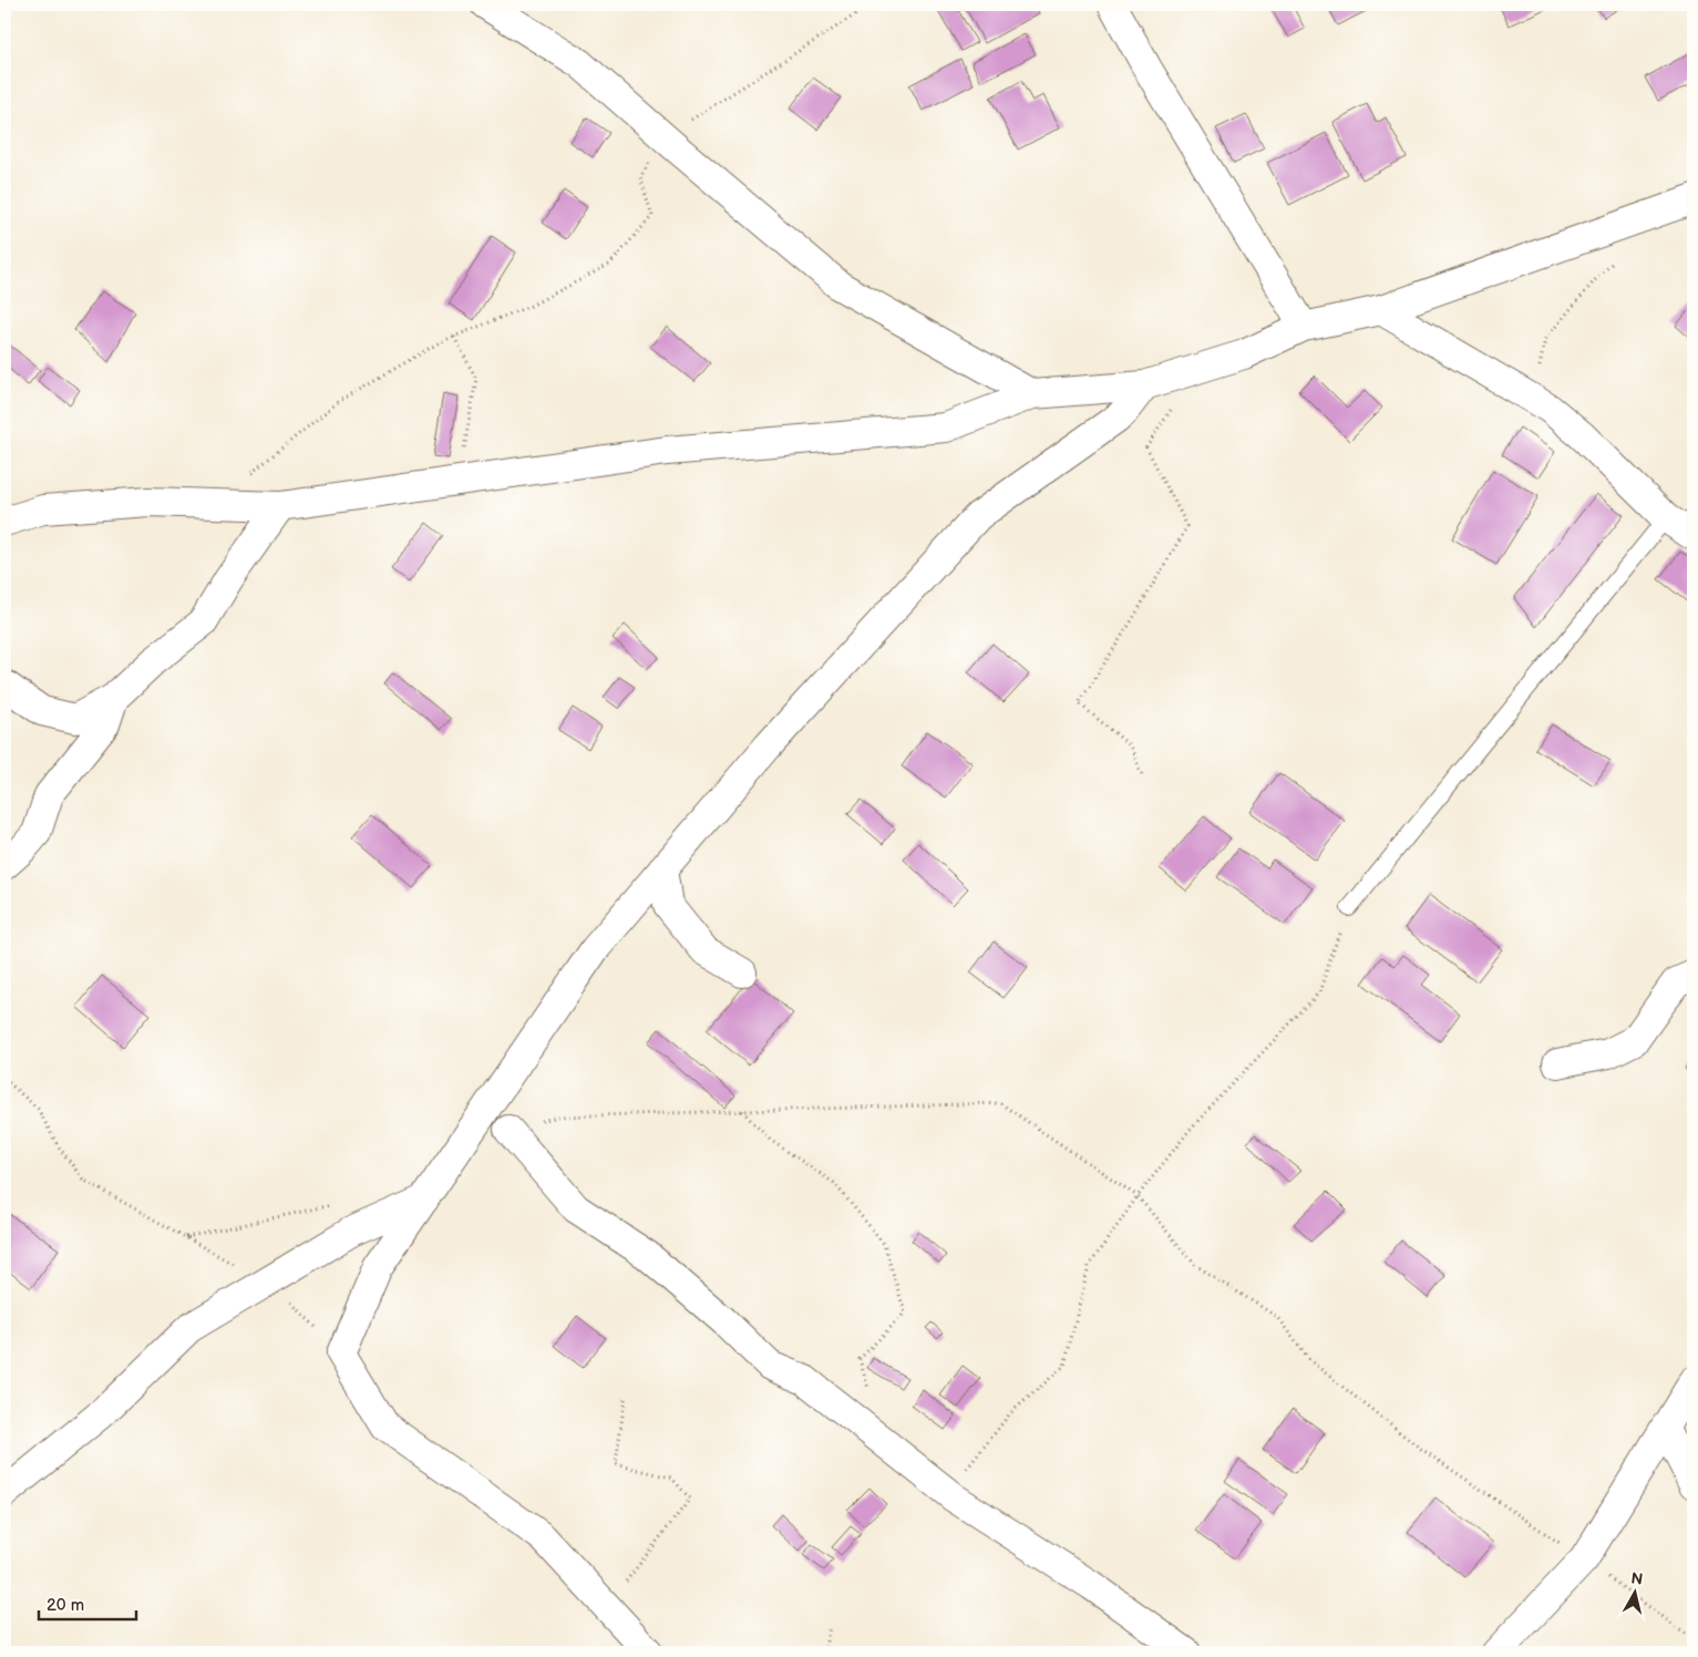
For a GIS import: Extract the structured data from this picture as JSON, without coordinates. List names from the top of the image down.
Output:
{
  "scale_bar": "20 m",
  "north": "top"
}
